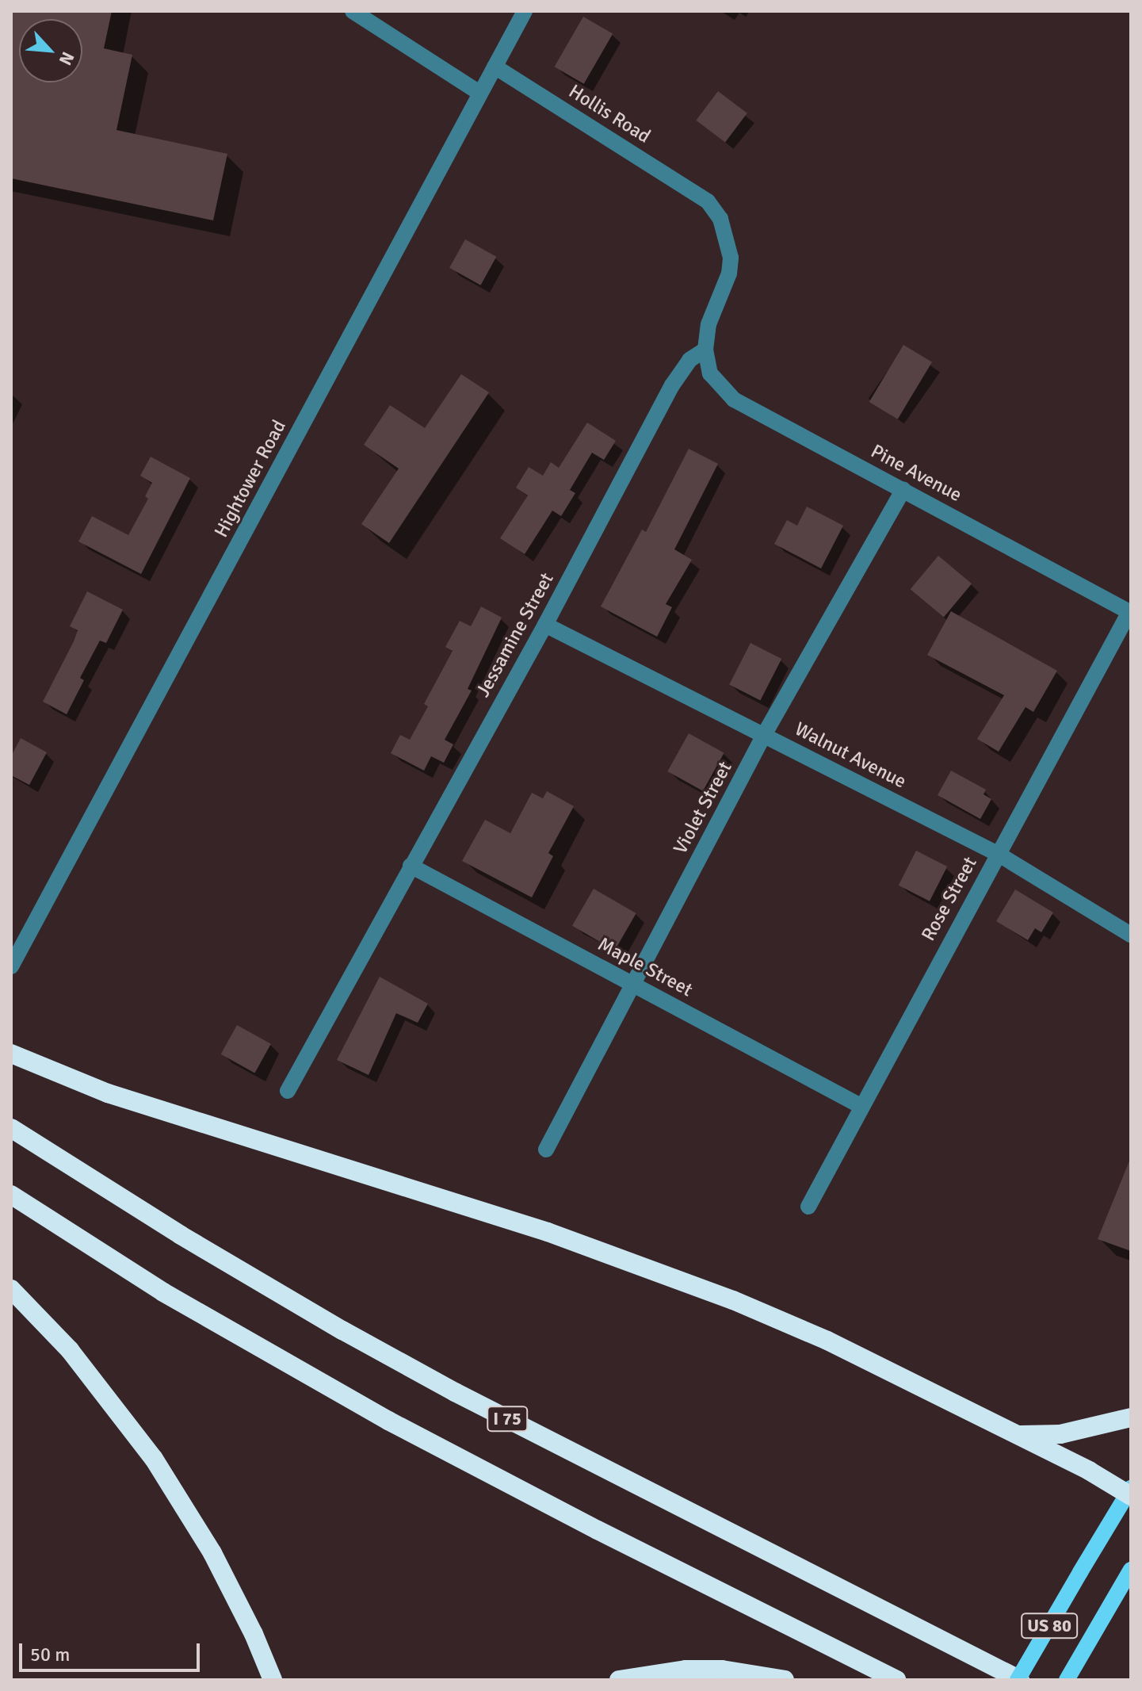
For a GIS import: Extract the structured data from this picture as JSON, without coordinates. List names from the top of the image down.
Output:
{
  "streets": {
    "highway": ["I 75"],
    "main road": ["US 80"],
    "street": [
      "Hollis Road",
      "Pine Avenue",
      "Hightower Road",
      "Jessamine Street",
      "Walnut Avenue",
      "Violet Street",
      "Rose Street",
      "Maple Street"
    ]
  },
  "crossings": [
    ["Hollis Road", "Pine Avenue"],
    ["Hollis Road", "Hightower Road"],
    ["Hollis Road", "Jessamine Street"],
    ["Pine Avenue", "Jessamine Street"],
    ["Pine Avenue", "Violet Street"],
    ["Pine Avenue", "Rose Street"],
    ["Jessamine Street", "Walnut Avenue"],
    ["Jessamine Street", "Maple Street"],
    ["Walnut Avenue", "Violet Street"],
    ["Walnut Avenue", "Rose Street"],
    ["Violet Street", "Maple Street"],
    ["Rose Street", "Maple Street"],
    ["I 75", "US 80"]
  ],
  "scale_bar": "50 m",
  "north": "bottom right"
}
